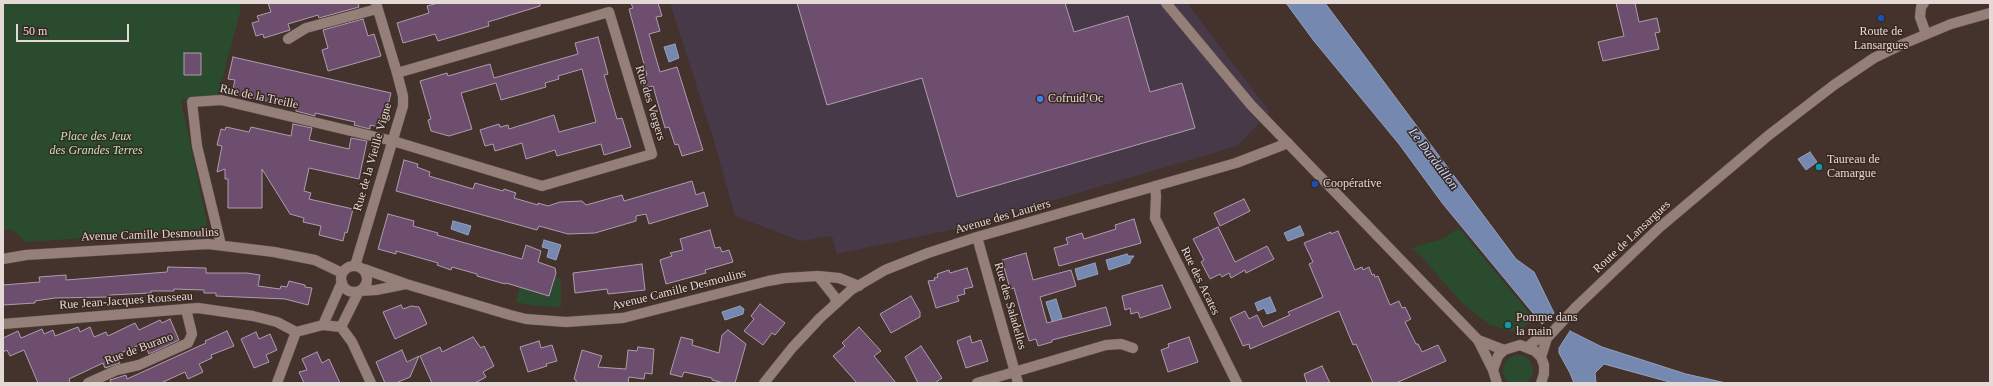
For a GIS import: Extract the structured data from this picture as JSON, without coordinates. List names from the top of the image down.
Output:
{
  "streets": {
    "street": [
      "Rue de la Treille",
      "Rue des Vergers",
      "Rue de la Vieille Vigne",
      "Avenue des Lauriers",
      "Avenue Camille Desmoulins",
      "Route de Lansargues",
      "Rue des Acates",
      "Rue Jean-Jacques Rousseau",
      "Rue des Saladelles",
      "Rue de Burano"
    ]
  },
  "crossings": [
    ["Rue de la Treille", "Rue des Vergers"],
    ["Rue de la Treille", "Rue de la Vieille Vigne"],
    ["Rue de la Treille", "Avenue Camille Desmoulins"],
    ["Rue des Vergers", "Rue de la Vieille Vigne"],
    ["Rue de la Vieille Vigne", "Avenue Camille Desmoulins"],
    ["Avenue des Lauriers", "Avenue Camille Desmoulins"],
    ["Avenue des Lauriers", "Rue des Acates"],
    ["Avenue des Lauriers", "Rue des Saladelles"],
    ["Rue Jean-Jacques Rousseau", "Rue de Burano"]
  ],
  "water": ["Le Dardaillon"],
  "parks": ["Place des Jeux des Grandes Terres"],
  "places": [
    "Route de Lansargues",
    "Cofruid’Oc",
    "Taureau de Camargue",
    "Coopérative",
    "Pomme dans la main"
  ],
  "scale_bar": "50 m"
}
